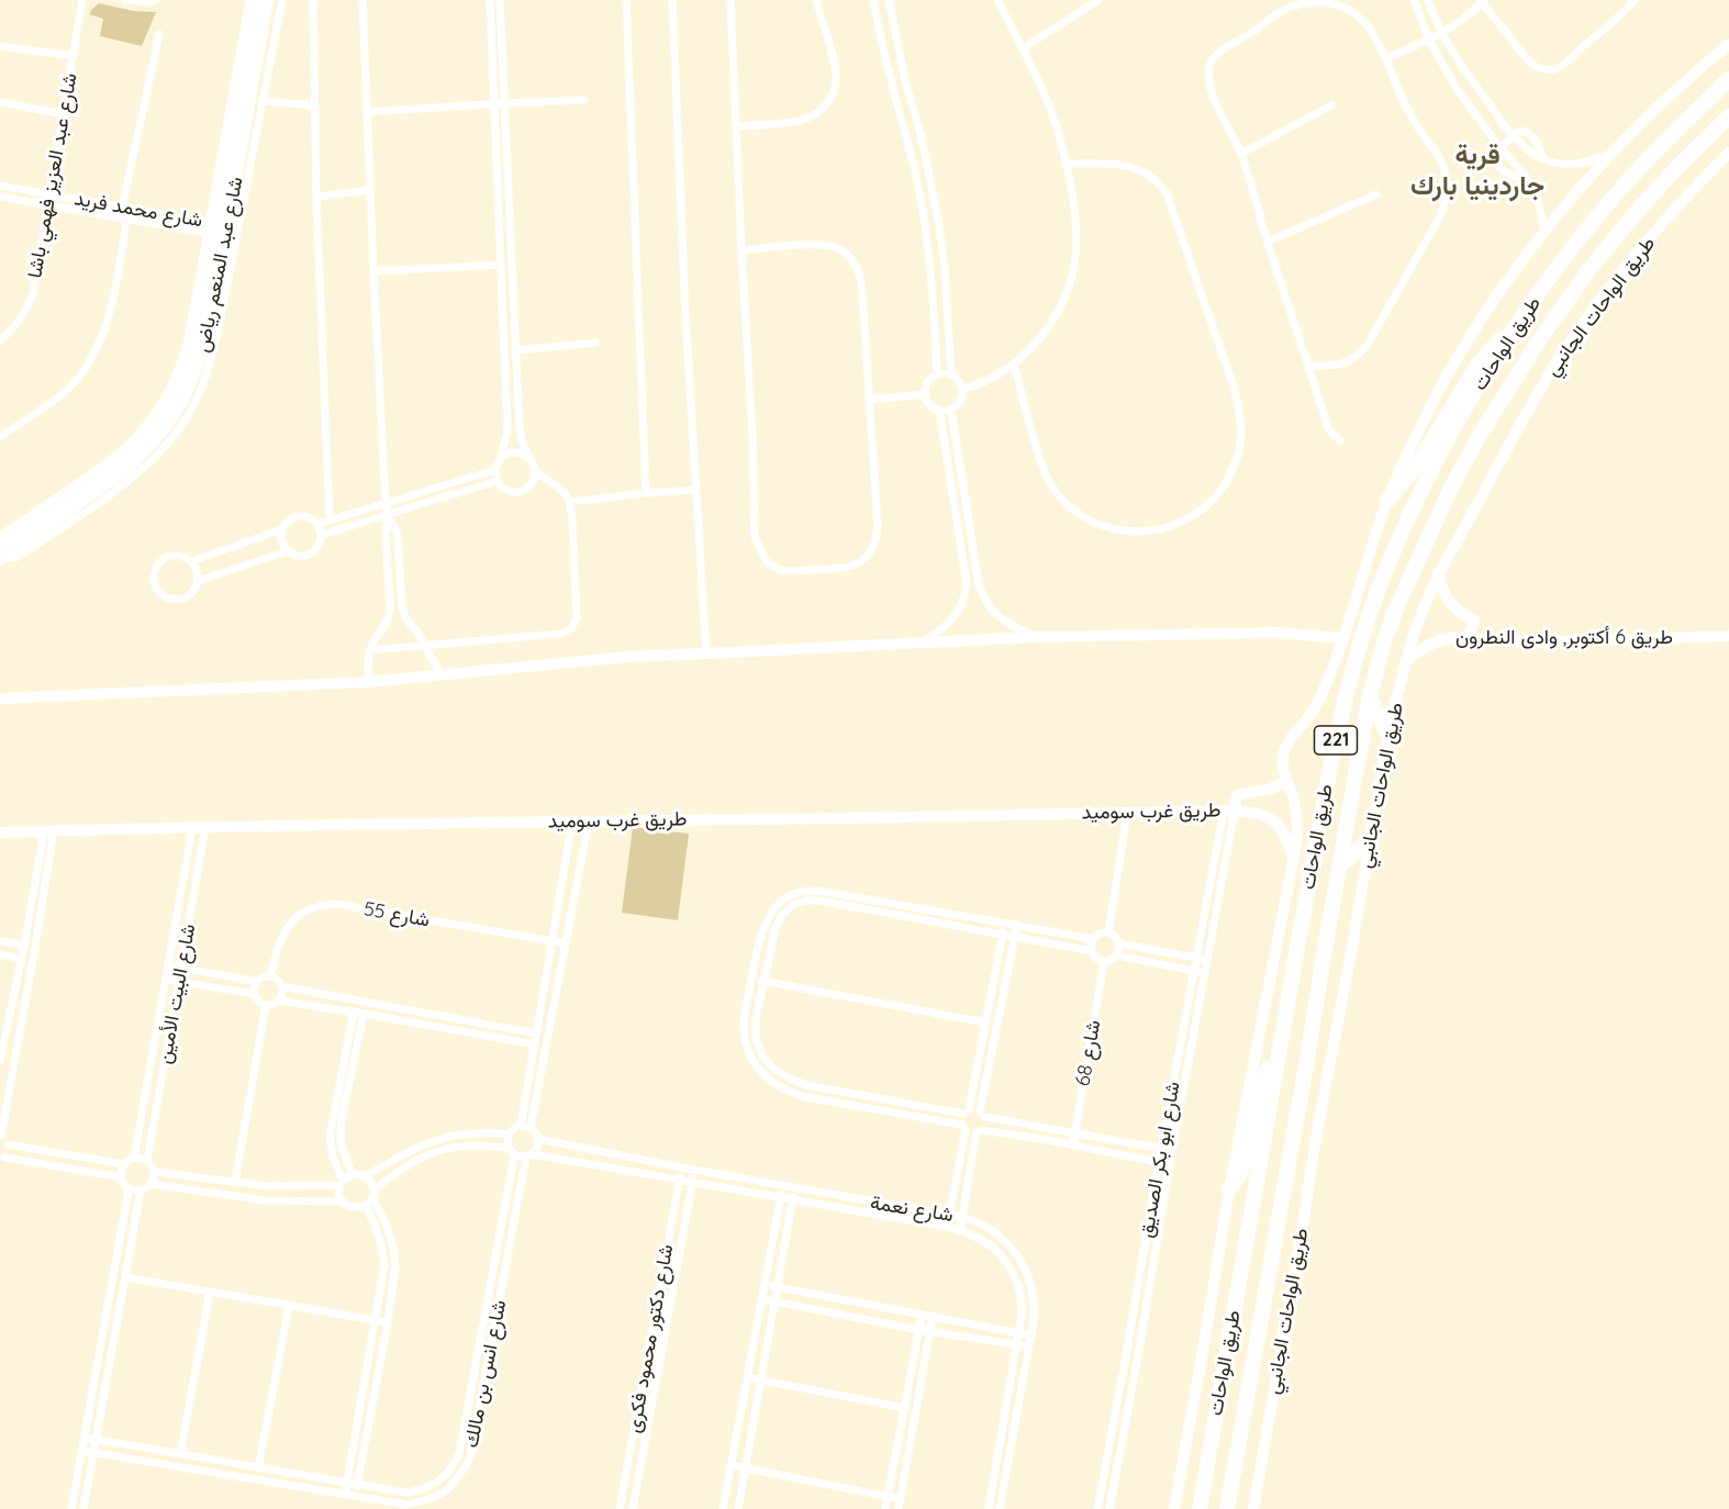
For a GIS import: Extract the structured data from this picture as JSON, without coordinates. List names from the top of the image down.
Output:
{
  "streets": {
    "highway": ["طريق الواحات", "221"],
    "street": [
      "شارع عبد العزيز فهمي باشا",
      "شارع محمد فريد",
      "شارع عبد المنعم رياض",
      "طريق الواحات الجانبي",
      "طريق 6 أكتوبر, وادى النطرون",
      "طريق غرب سوميد",
      "شارع 55",
      "شارع البيت الأمين",
      "شارع 68",
      "شارع ابو بكر الصديق",
      "شارع نعمة",
      "شارع دكتور محمود فكرى",
      "شارع انس بن مالك"
    ]
  },
  "crossings": [
    ["شارع عبد العزيز فهمي باشا", "شارع محمد فريد"],
    ["شارع محمد فريد", "شارع عبد المنعم رياض"],
    ["طريق الواحات الجانبي", "طريق 6 أكتوبر, وادى النطرون"],
    ["طريق غرب سوميد", "شارع البيت الأمين"],
    ["طريق غرب سوميد", "شارع ابو بكر الصديق"],
    ["شارع نعمة", "شارع دكتور محمود فكرى"],
    ["شارع نعمة", "شارع انس بن مالك"]
  ],
  "districts": ["قرية جاردينيا بارك"]
}
